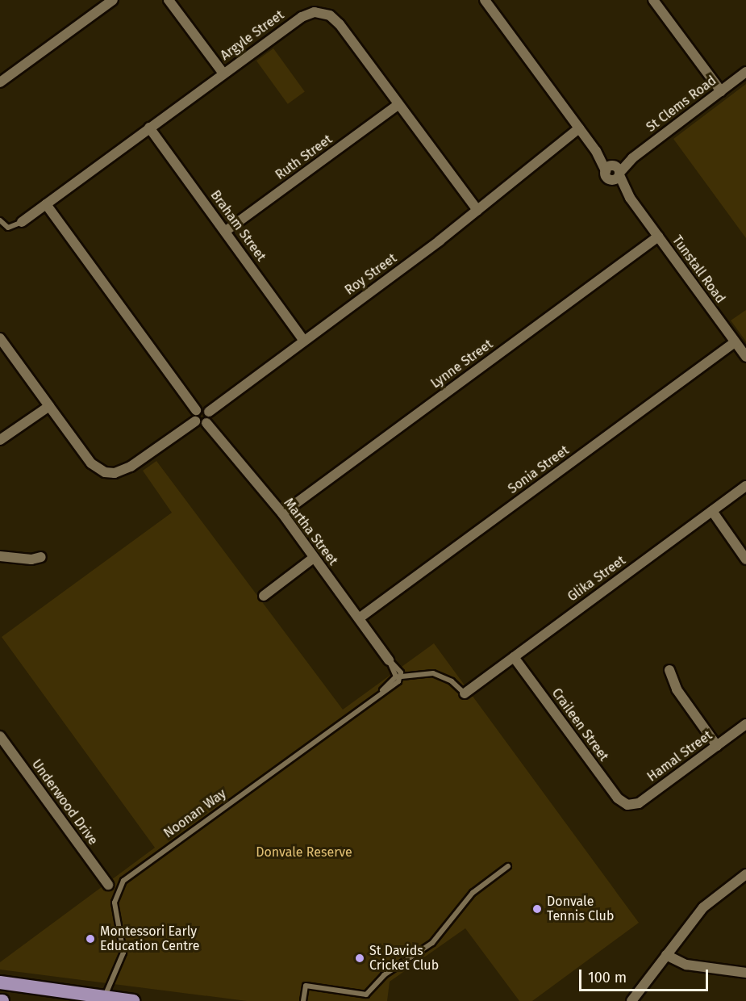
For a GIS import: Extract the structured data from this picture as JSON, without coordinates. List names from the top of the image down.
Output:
{
  "streets": {
    "street": [
      "Argyle Street",
      "St Clems Road",
      "Ruth Street",
      "Braham Street",
      "Tunstall Road",
      "Roy Street",
      "Lynne Street",
      "Sonia Street",
      "Martha Street",
      "Glika Street",
      "Craileen Street",
      "Hamal Street",
      "Underwood Drive"
    ],
    "lane": ["Noonan Way"]
  },
  "crossings": [
    ["Argyle Street", "Ruth Street"],
    ["Argyle Street", "Braham Street"],
    ["Argyle Street", "Roy Street"],
    ["St Clems Road", "Tunstall Road"],
    ["Ruth Street", "Braham Street"],
    ["Braham Street", "Roy Street"],
    ["Tunstall Road", "Roy Street"],
    ["Tunstall Road", "Lynne Street"],
    ["Tunstall Road", "Sonia Street"],
    ["Lynne Street", "Martha Street"],
    ["Sonia Street", "Martha Street"],
    ["Martha Street", "Noonan Way"],
    ["Glika Street", "Craileen Street"],
    ["Craileen Street", "Hamal Street"]
  ],
  "parks": ["Donvale Reserve"],
  "places": ["Donvale Tennis Club", "Montessori Early Education Centre", "St Davids Cricket Club"],
  "scale_bar": "100 m"
}
